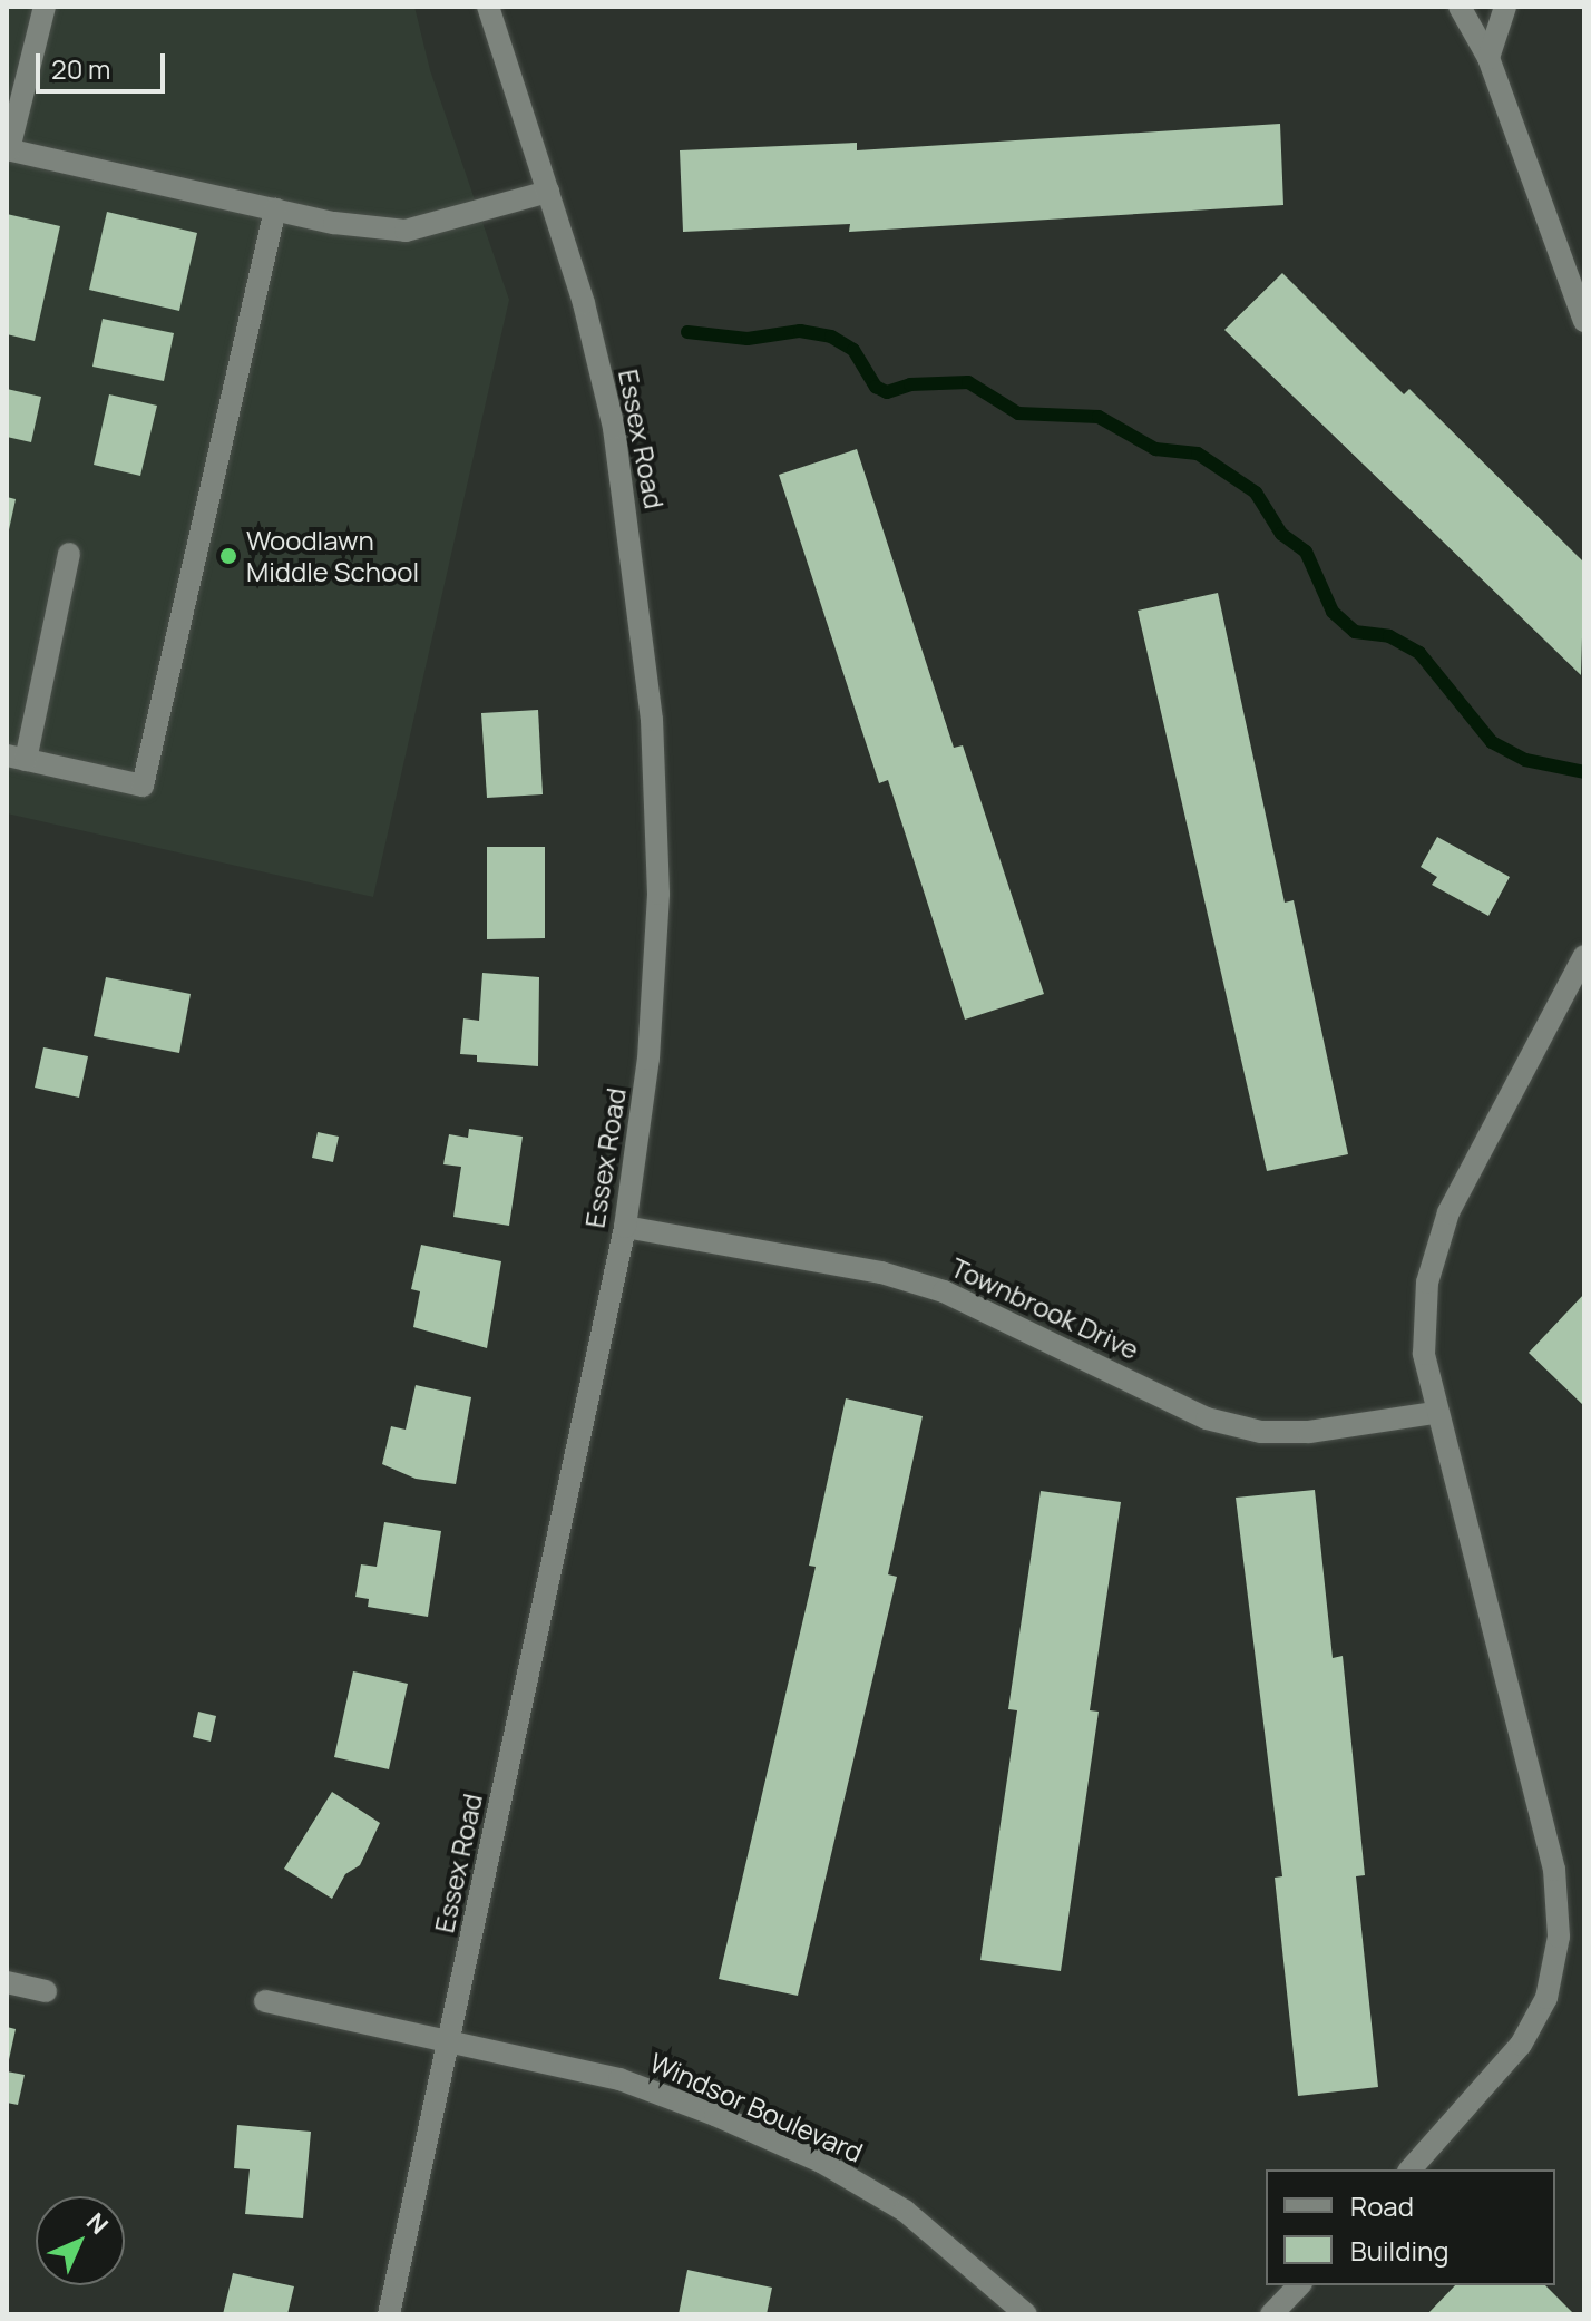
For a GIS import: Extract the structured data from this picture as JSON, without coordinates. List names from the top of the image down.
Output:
{
  "streets": {
    "street": ["Essex Road", "Townbrook Drive", "Windsor Boulevard"]
  },
  "crossings": [
    ["Essex Road", "Townbrook Drive"],
    ["Essex Road", "Windsor Boulevard"]
  ],
  "places": ["Woodlawn Middle School"],
  "legend": ["Road", "Building"],
  "scale_bar": "20 m",
  "north": "top right"
}
